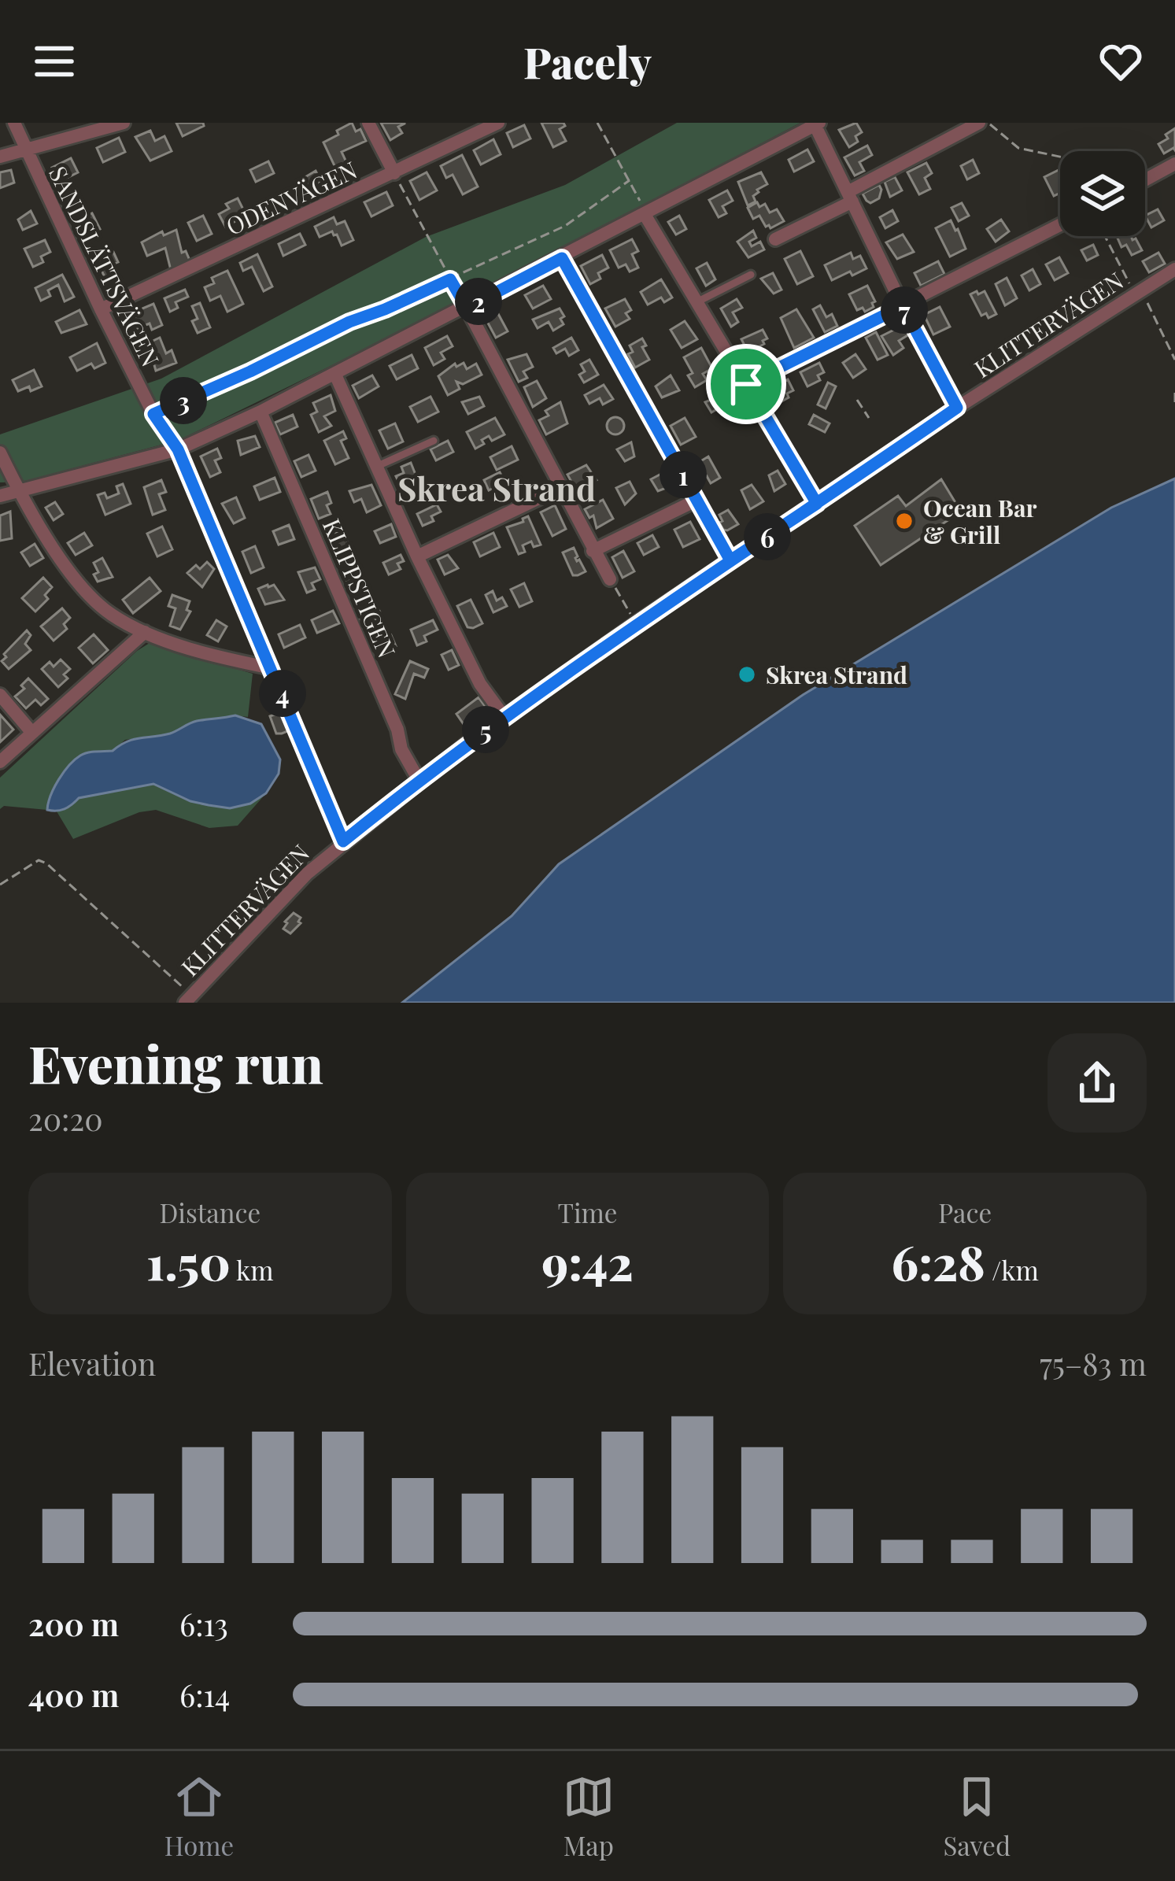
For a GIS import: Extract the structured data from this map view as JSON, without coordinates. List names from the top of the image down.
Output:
{
  "streets": {
    "street": [
      "ODENVÄGEN",
      "SANDSLÄTTSVÄGEN",
      "KLITTERVÄGEN",
      "KLIPPSTIGEN"
    ]
  },
  "crossings": [
    ["ODENVÄGEN", "SANDSLÄTTSVÄGEN"],
    ["SANDSLÄTTSVÄGEN", "KLITTERVÄGEN"],
    ["KLITTERVÄGEN", "KLIPPSTIGEN"]
  ],
  "districts": ["Skrea Strand"],
  "places": ["Ocean Bar & Grill", "Skrea Strand"],
  "page": {
    "header": "Pacely",
    "pins": [
      "2",
      "7",
      "3",
      "1",
      "6",
      "4",
      "5"
    ],
    "heading": ["Evening run", "20:20"],
    "stats": [
      ["Distance", "1.50 km"],
      ["Time", "9:42"],
      ["Pace", "6:28 /km"]
    ],
    "chart": ["Elevation", "75–83 m"],
    "list": [
      {
        "name": "200 m",
        "note": "6:13"
      },
      {
        "name": "400 m",
        "note": "6:14"
      }
    ],
    "tabs": ["Home", "Map", "Saved"]
  }
}
